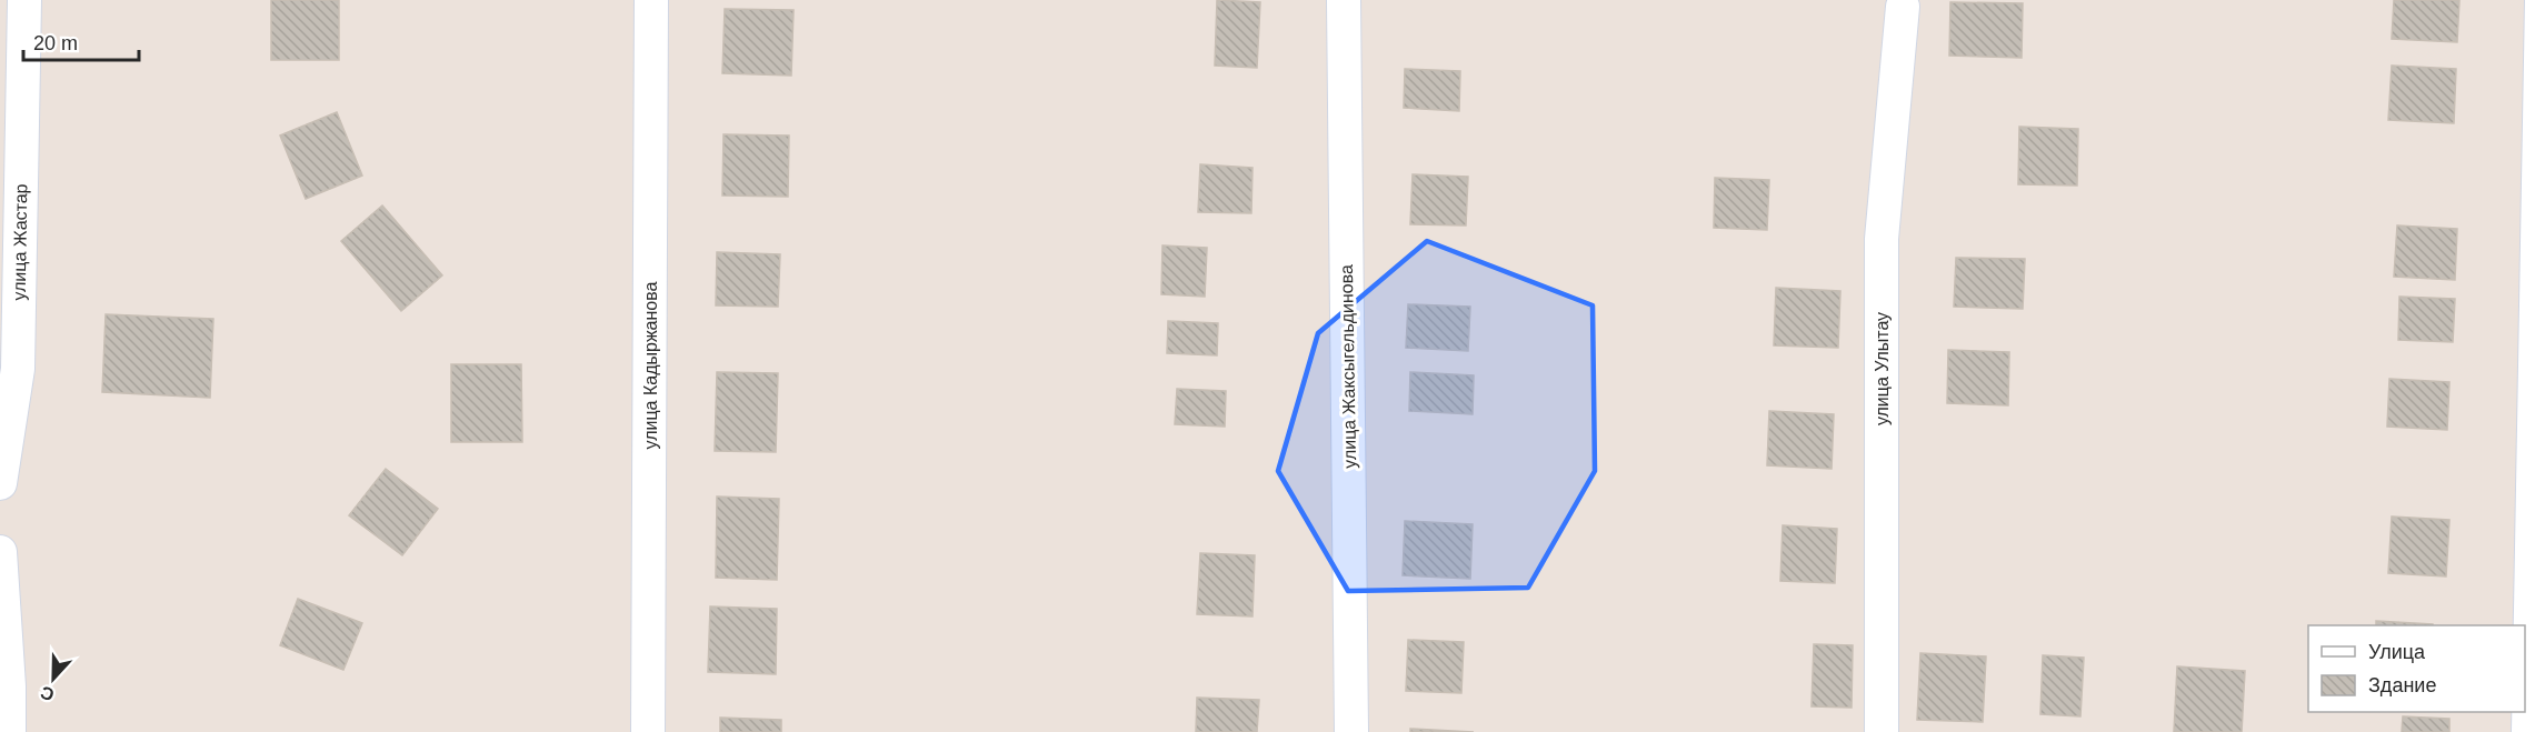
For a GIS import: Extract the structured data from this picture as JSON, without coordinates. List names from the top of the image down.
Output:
{
  "streets": {
    "street": [
      "улица Жастар",
      "улица Кадыржанова",
      "улица Жаксыгельдинова",
      "улица Улытау"
    ]
  },
  "legend": ["Улица", "Здание"],
  "scale_bar": "20 m",
  "north": "bottom"
}
